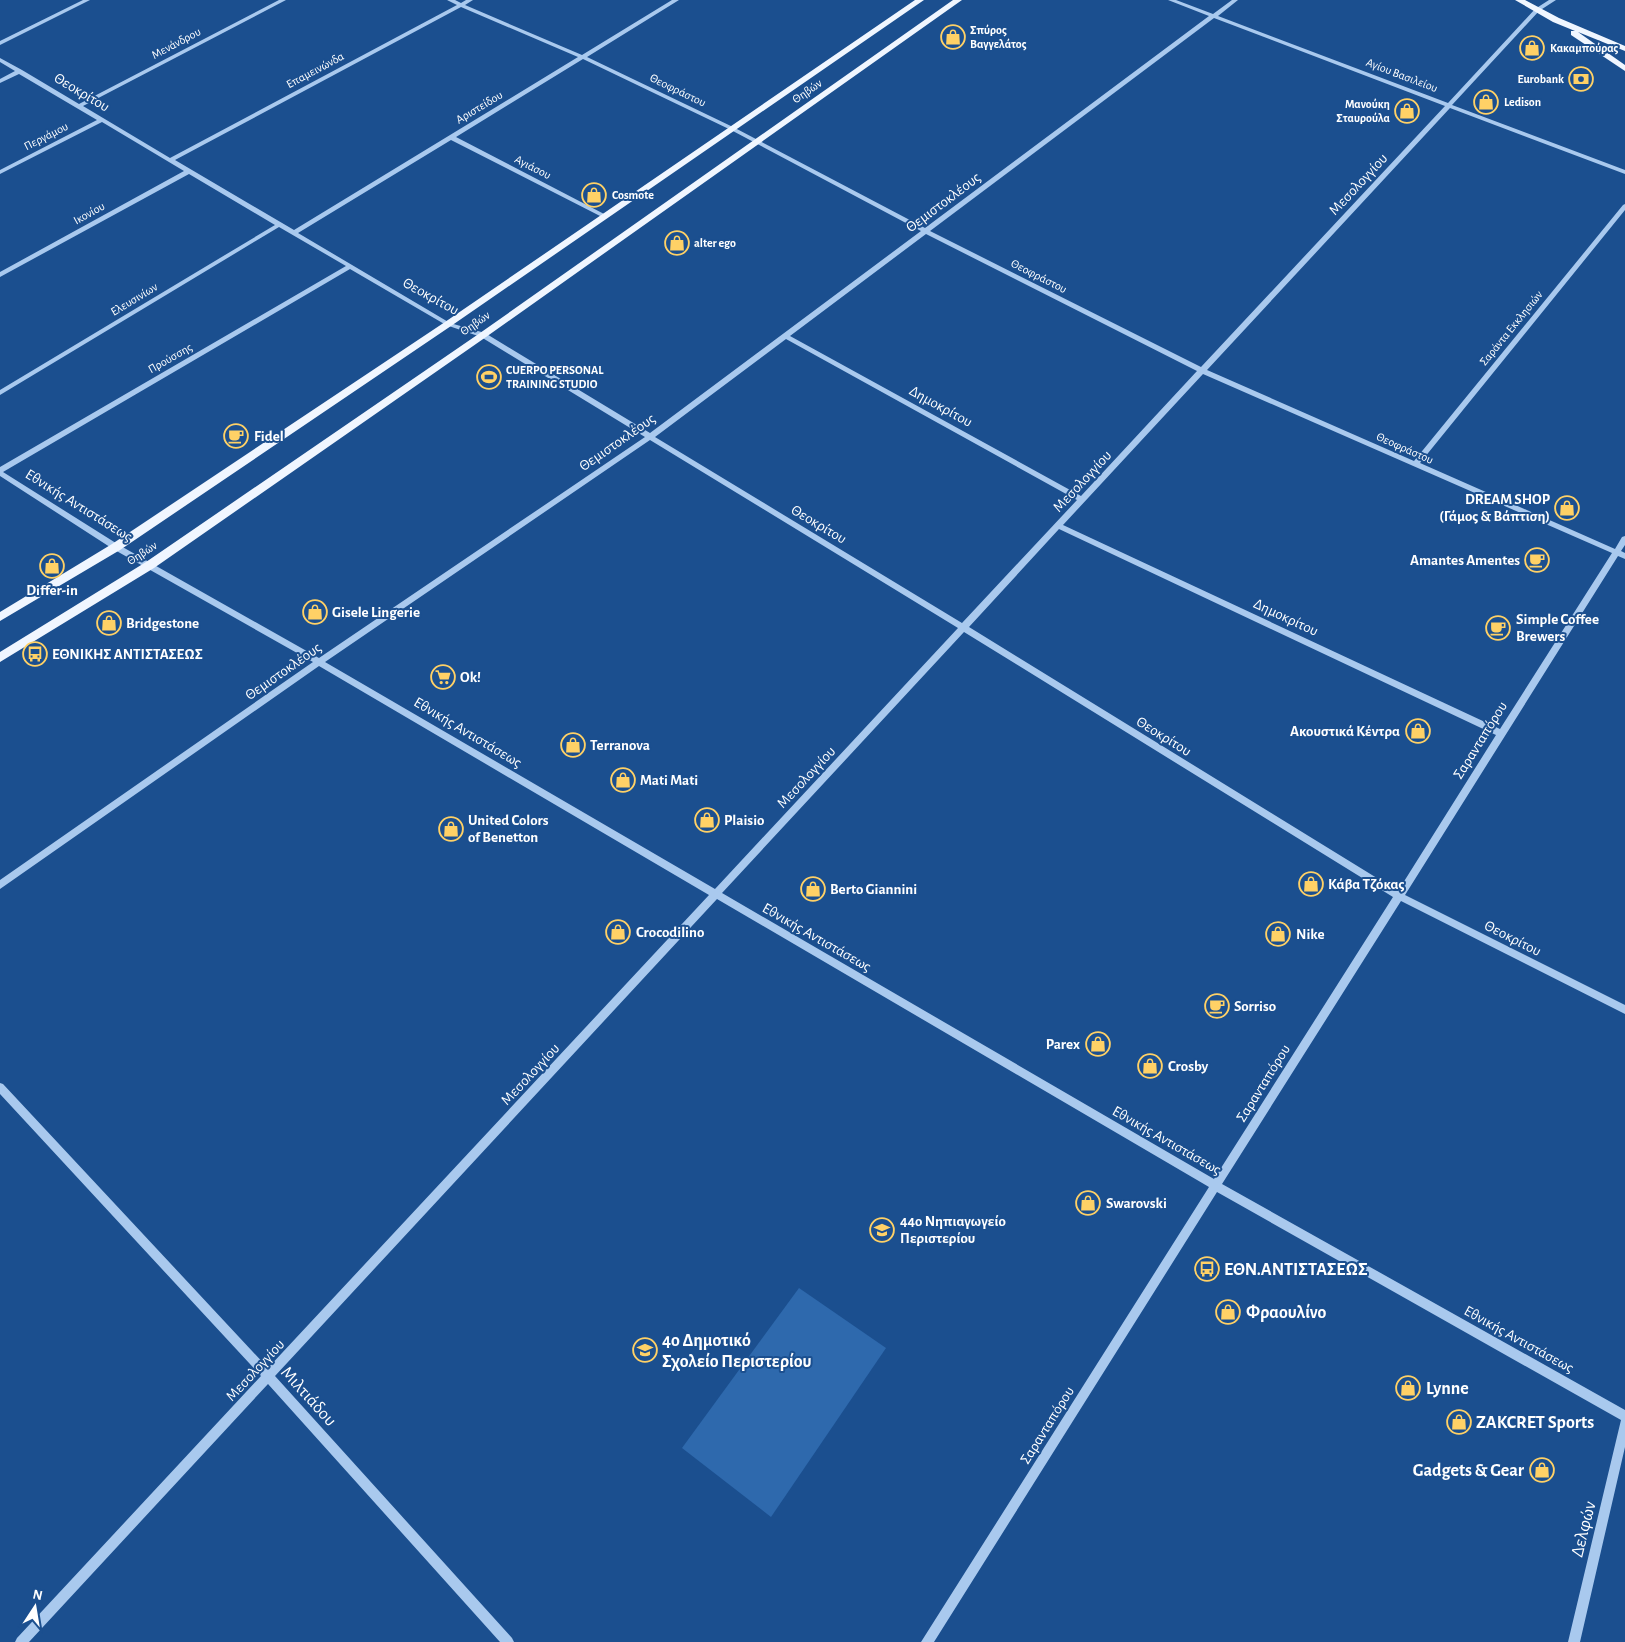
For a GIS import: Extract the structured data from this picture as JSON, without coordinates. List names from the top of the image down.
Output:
{
  "streets": {
    "main road": ["Θηβών"],
    "street": [
      "Μενάνδρου",
      "Επαμεινώνδα",
      "Αγίου Βασιλείου",
      "Θεοφράστου",
      "Θεοκρίτου",
      "Αριστείδου",
      "Περγάμου",
      "Αγιάσου",
      "Μεσολογγίου",
      "Θεμιστοκλέους",
      "Ικονίου",
      "Ελευσινίων",
      "Σαράντα Εκκλησιών",
      "Προύσσης",
      "Δημοκρίτου",
      "Εθνικής Αντιστάσεως",
      "Σαρανταπόρου",
      "Μιλτιάδου",
      "Δελφών"
    ]
  },
  "crossings": [
    ["Μενάνδρου", "Θεοκρίτου"],
    ["Επαμεινώνδα", "Θεοφράστου"],
    ["Επαμεινώνδα", "Θεοκρίτου"],
    ["Αγίου Βασιλείου", "Μεσολογγίου"],
    ["Αγίου Βασιλείου", "Θεμιστοκλέους"],
    ["Θεοφράστου", "Θηβών"],
    ["Θεοφράστου", "Αριστείδου"],
    ["Θεοφράστου", "Μεσολογγίου"],
    ["Θεοφράστου", "Θεμιστοκλέους"],
    ["Θεοφράστου", "Σαράντα Εκκλησιών"],
    ["Θεοφράστου", "Σαρανταπόρου"],
    ["Θηβών", "Θεοκρίτου"],
    ["Θηβών", "Αγιάσου"],
    ["Θηβών", "Εθνικής Αντιστάσεως"],
    ["Θεοκρίτου", "Αριστείδου"],
    ["Θεοκρίτου", "Περγάμου"],
    ["Θεοκρίτου", "Μεσολογγίου"],
    ["Θεοκρίτου", "Θεμιστοκλέους"],
    ["Θεοκρίτου", "Ικονίου"],
    ["Θεοκρίτου", "Ελευσινίων"],
    ["Θεοκρίτου", "Προύσσης"],
    ["Θεοκρίτου", "Σαρανταπόρου"],
    ["Αριστείδου", "Αγιάσου"],
    ["Μεσολογγίου", "Δημοκρίτου"],
    ["Μεσολογγίου", "Εθνικής Αντιστάσεως"],
    ["Μεσολογγίου", "Μιλτιάδου"],
    ["Θεμιστοκλέους", "Δημοκρίτου"],
    ["Θεμιστοκλέους", "Εθνικής Αντιστάσεως"],
    ["Προύσσης", "Εθνικής Αντιστάσεως"],
    ["Δημοκρίτου", "Σαρανταπόρου"],
    ["Εθνικής Αντιστάσεως", "Σαρανταπόρου"]
  ],
  "places": {
    "shop": [
      "Σπύρος Βαγγελάτος",
      "Κακαμπούρας",
      "Ledison",
      "Μανούκη Σταυρούλα",
      "Cosmote",
      "alter ego",
      "DREAM SHOP (Γάμος & Βάπτιση)",
      "Differ-in",
      "Gisele Lingerie",
      "Bridgestone",
      "Ακουστικά Κέντρα",
      "Terranova",
      "Mati Mati",
      "Plaisio",
      "United Colors of Benetton",
      "Κάβα Τζόκας",
      "Berto Giannini",
      "Crocodilino",
      "Nike",
      "Parex",
      "Crosby",
      "Swarovski",
      "Φραουλίνο",
      "Lynne",
      "ZAKCRET Sports",
      "Gadgets & Gear"
    ],
    "bank": ["Eurobank"],
    "sports": ["CUERPO PERSONAL TRAINING STUDIO"],
    "cafe": [
      "Fidel",
      "Amantes Amentes",
      "Simple Coffee Brewers",
      "Sorriso"
    ],
    "bus stop": ["ΕΘΝΙΚΗΣ ΑΝΤΙΣΤΑΣΕΩΣ", "ΕΘΝ.ΑΝΤΙΣΤΑΣΕΩΣ"],
    "supermarket": ["Ok!"],
    "school or university": ["44ο Νηπιαγωγείο Περιστερίου", "4ο Δημοτικό Σχολείο Περιστερίου"]
  },
  "north": "top"
}
